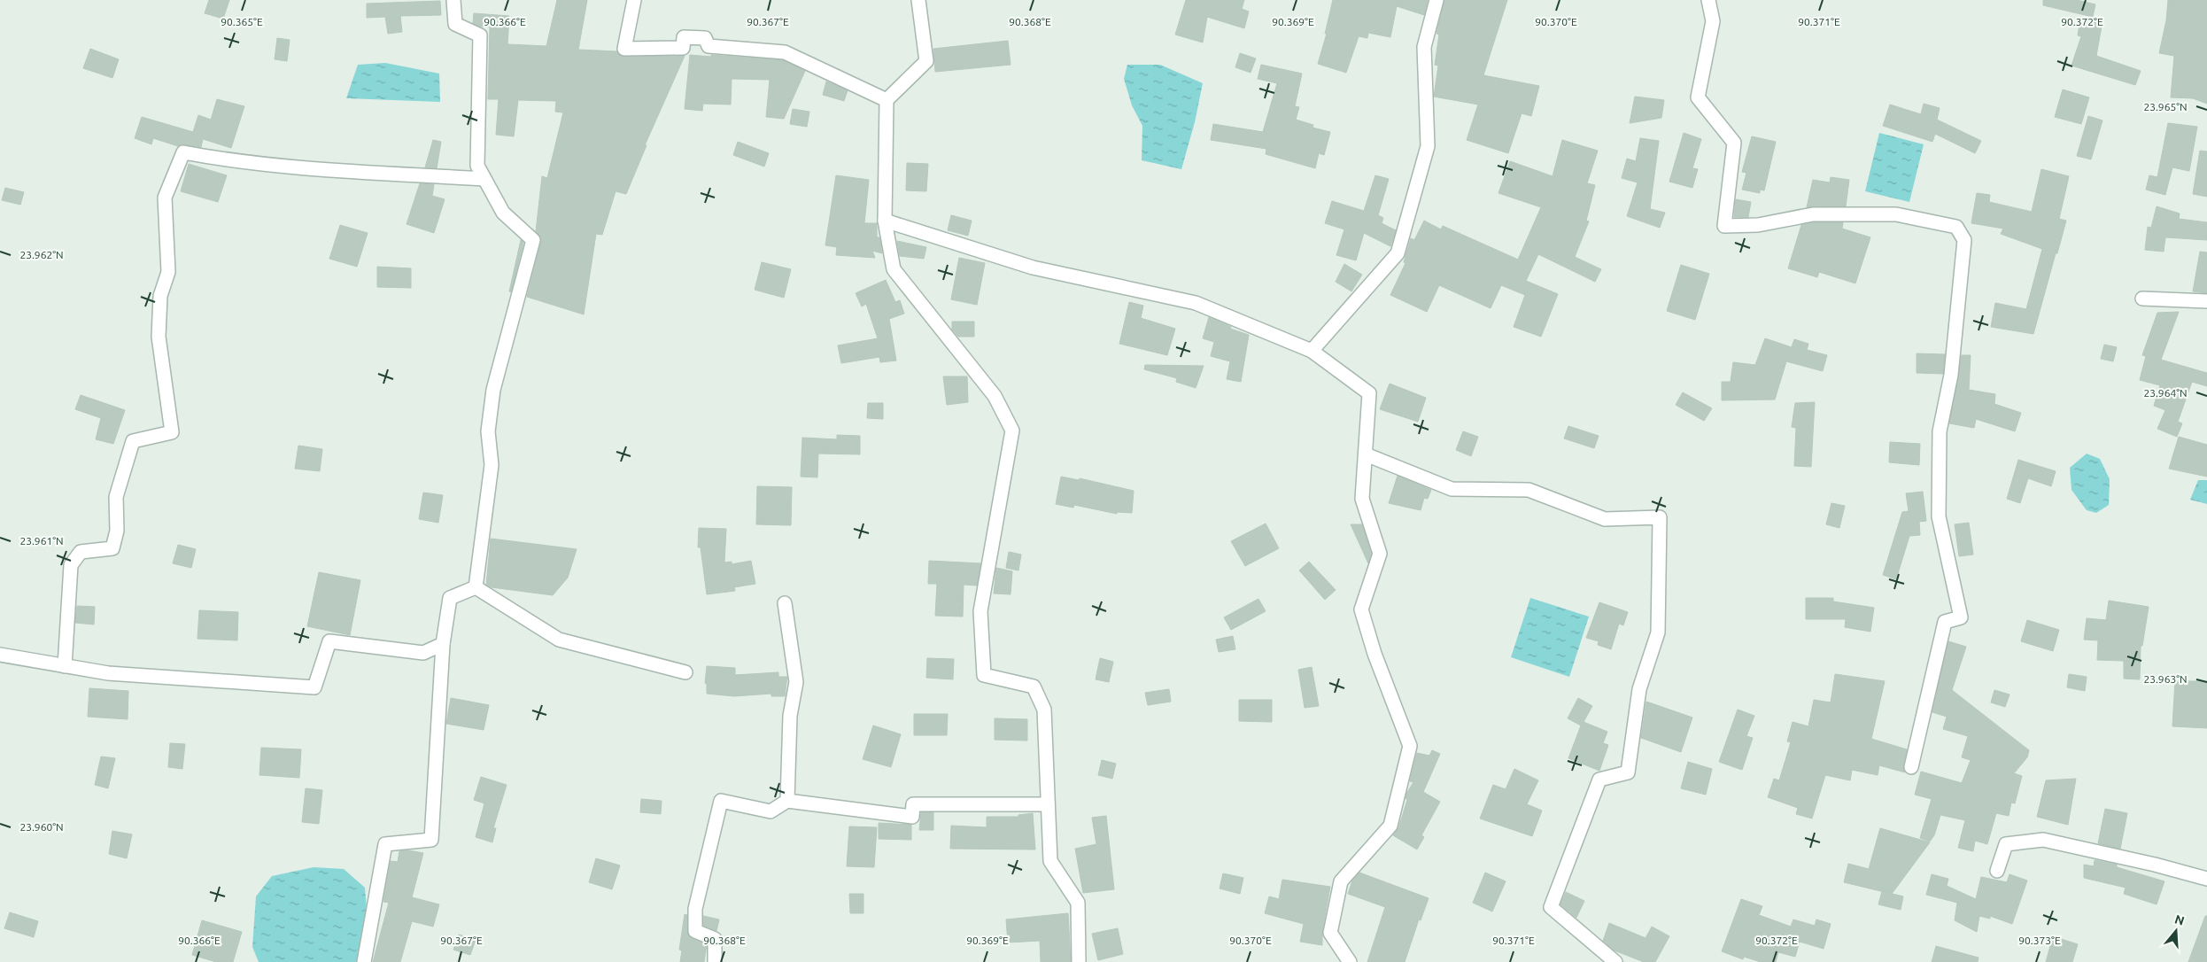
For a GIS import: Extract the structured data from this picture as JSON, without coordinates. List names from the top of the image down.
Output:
{
  "north": "top",
  "coordinates": [
    "90.365°E",
    "90.366°E",
    "90.367°E",
    "90.368°E",
    "90.369°E",
    "90.370°E",
    "90.371°E",
    "90.372°E",
    "23.965°N",
    "23.962°N",
    "23.964°N",
    "23.961°N",
    "23.963°N",
    "23.960°N",
    "90.373°E"
  ]
}
